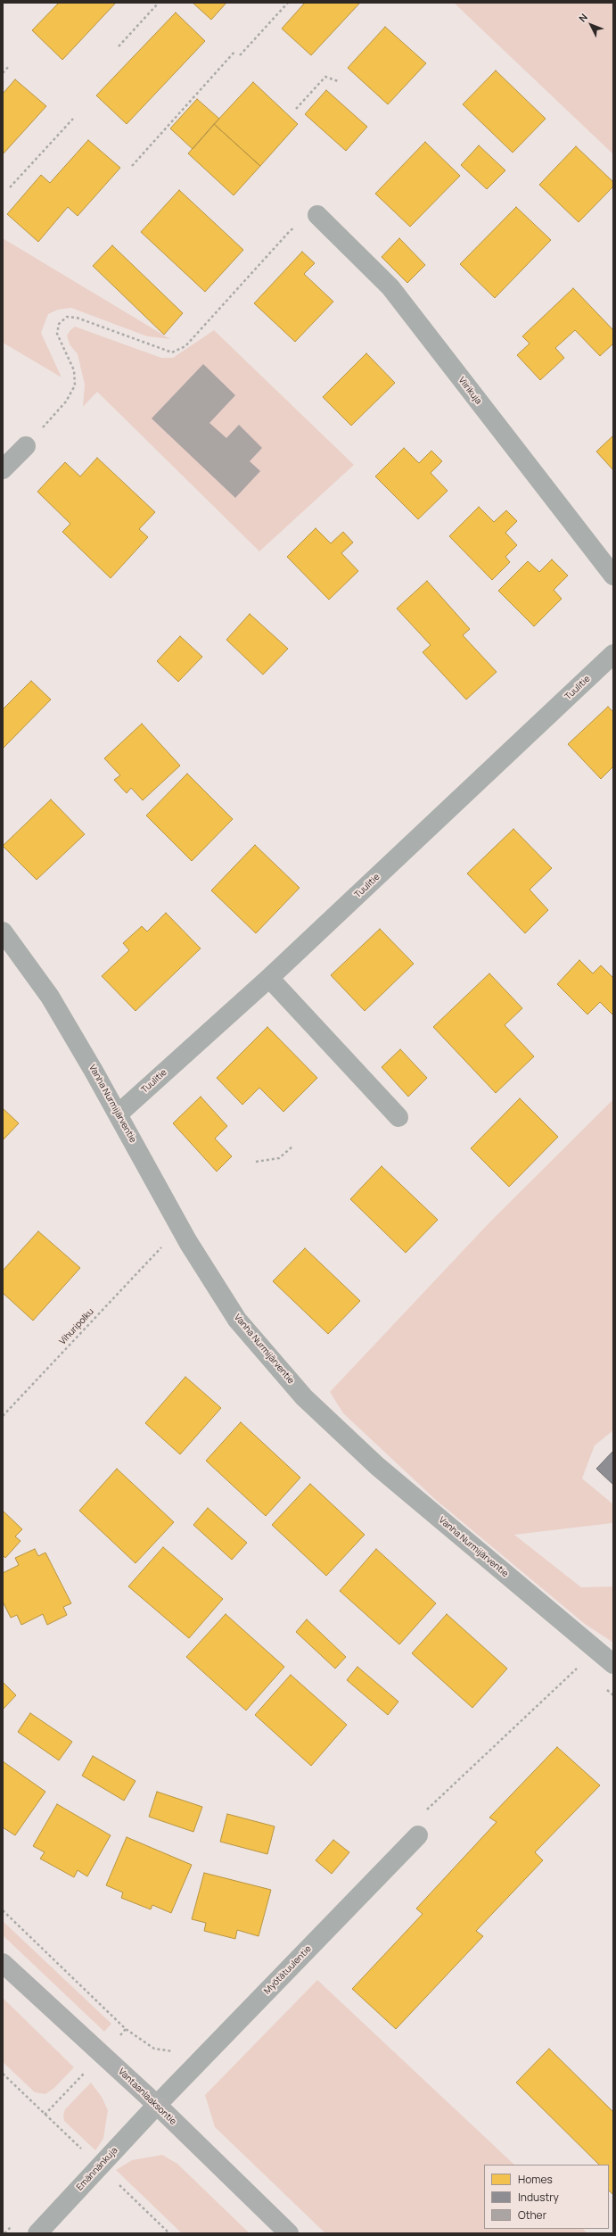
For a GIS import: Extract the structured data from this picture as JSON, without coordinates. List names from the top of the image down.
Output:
{
  "streets": {
    "main road": ["Vantaanlaaksontie"],
    "street": [
      "Viirikuja",
      "Tuulitie",
      "Vanha Nurmijärventie",
      "Myötätuulentie",
      "Emännänkuja"
    ],
    "path": ["Vihuripolku"]
  },
  "crossings": [
    ["Tuulitie", "Vanha Nurmijärventie"],
    ["Myötätuulentie", "Vantaanlaaksontie"],
    ["Myötätuulentie", "Emännänkuja"],
    ["Vantaanlaaksontie", "Emännänkuja"]
  ],
  "legend": ["Homes", "Industry", "Other"],
  "north": "top left"
}
